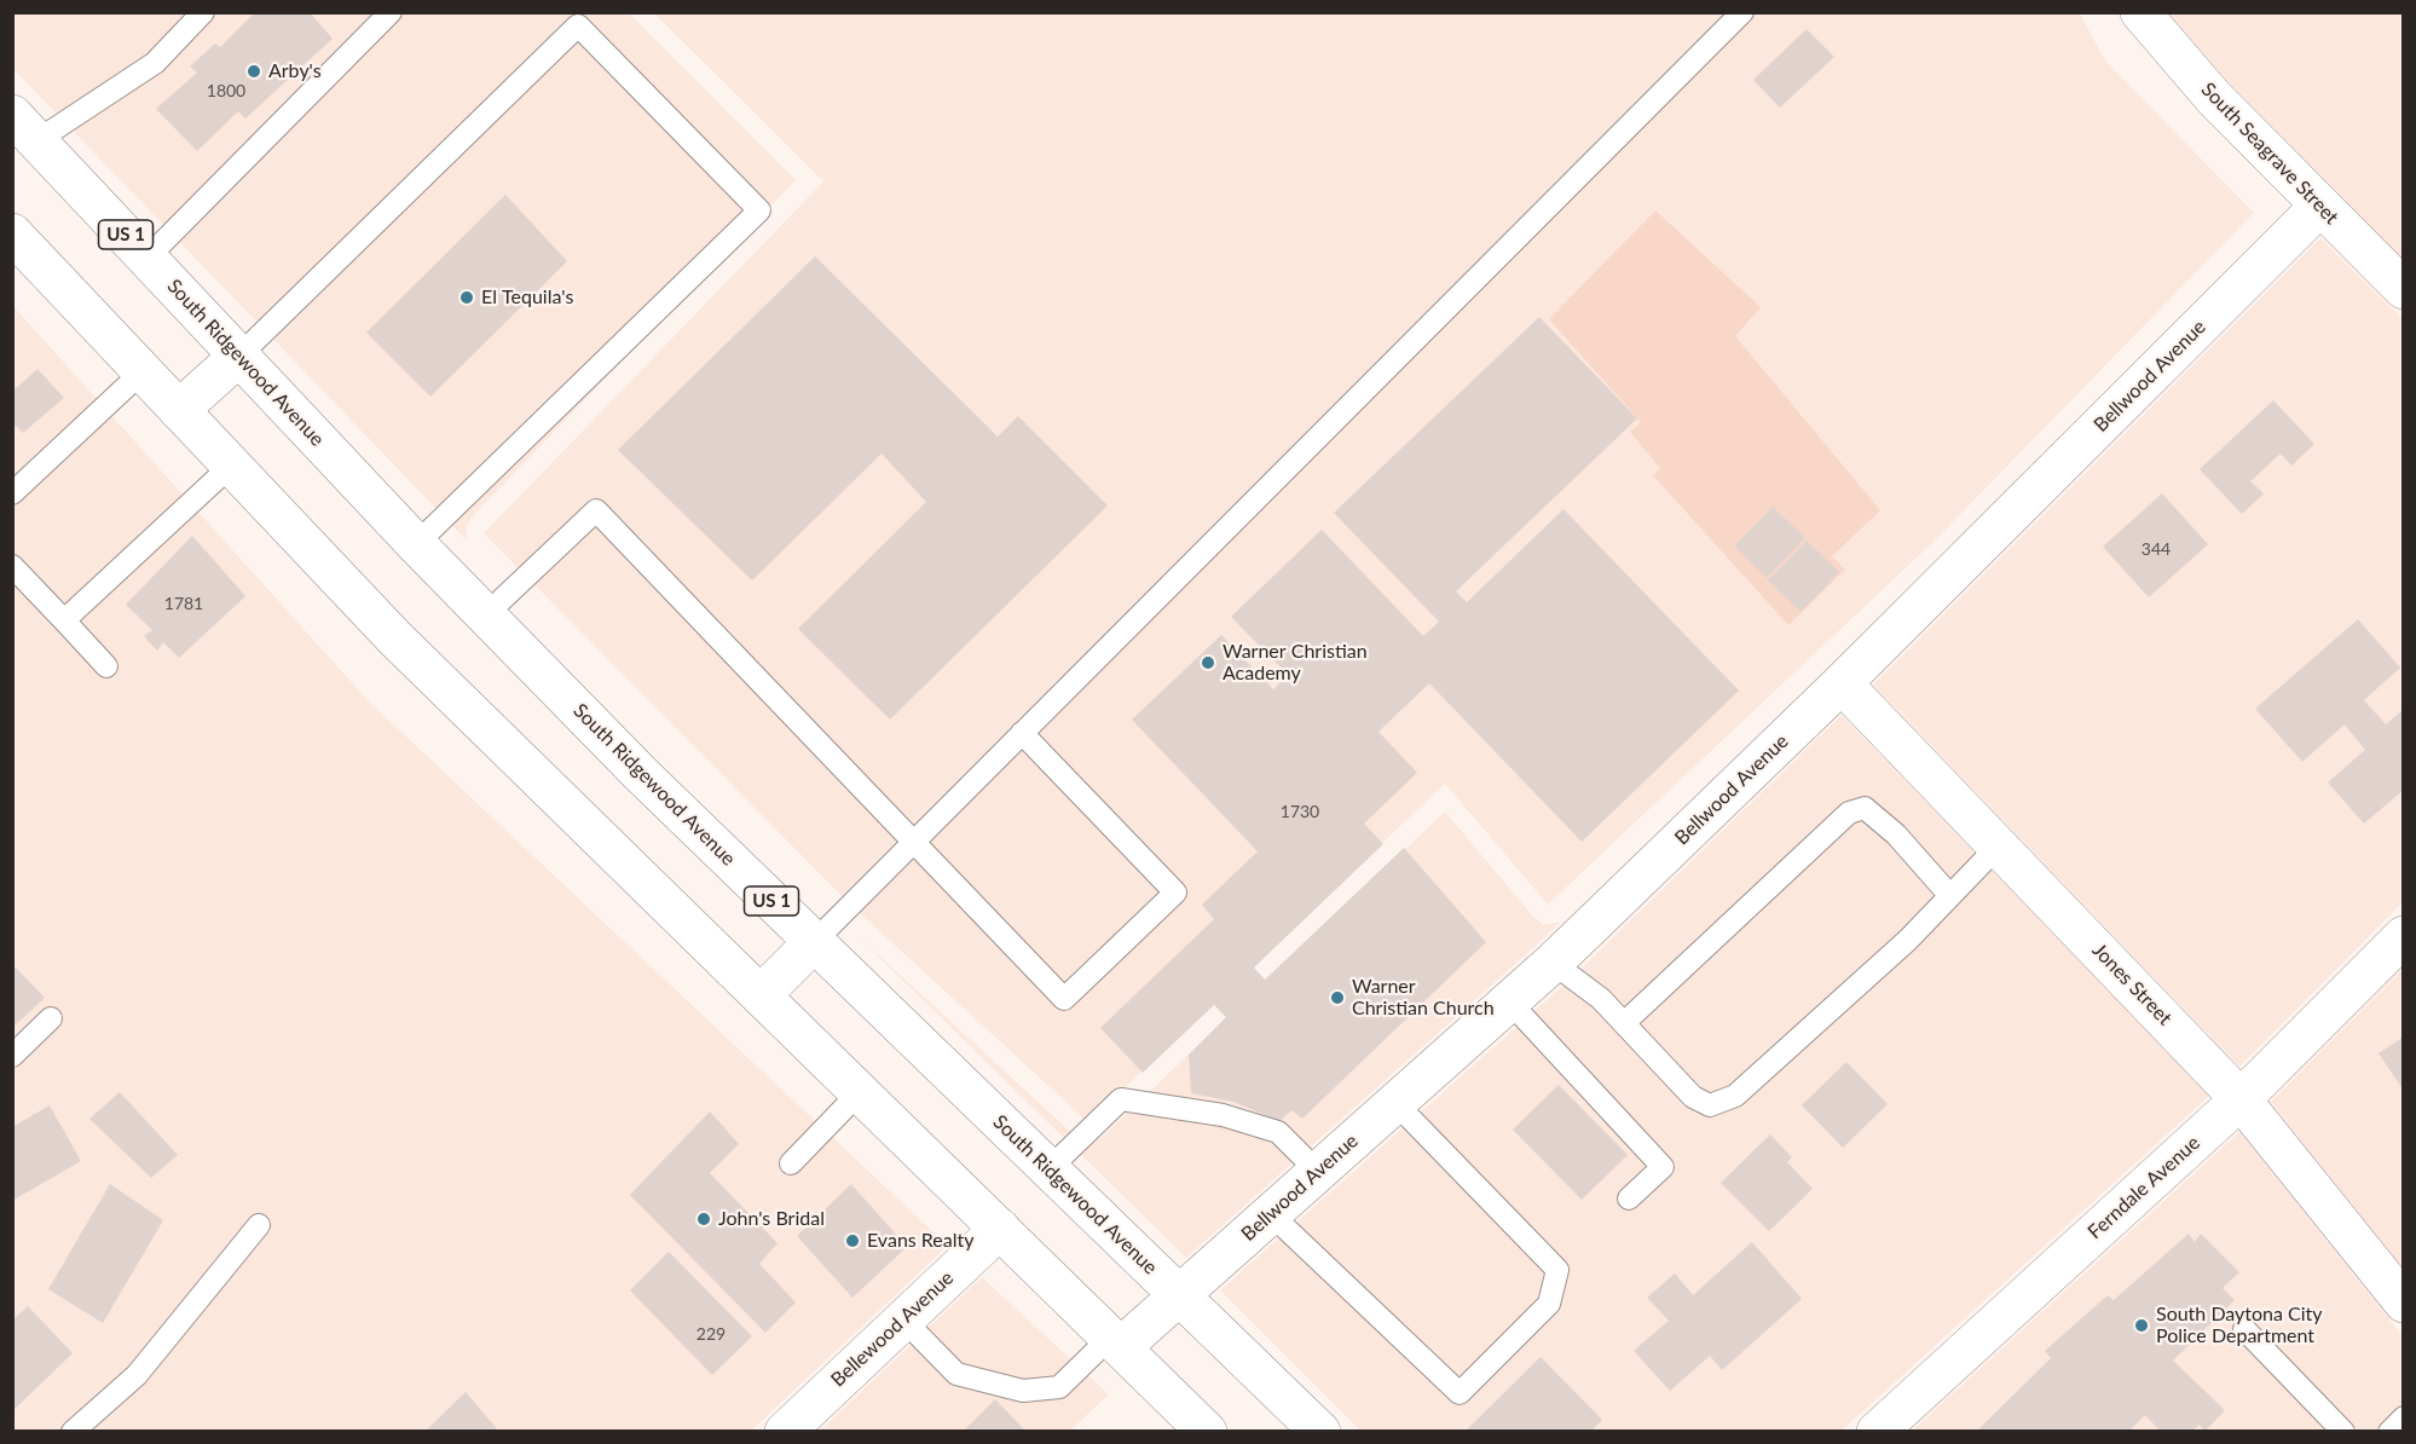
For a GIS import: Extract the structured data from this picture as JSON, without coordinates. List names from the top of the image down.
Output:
{
  "streets": {
    "street": [
      "South Seagrave Street",
      "US 1",
      "South Ridgewood Avenue",
      "Bellwood Avenue",
      "Jones Street",
      "Ferndale Avenue",
      "Bellewood Avenue"
    ]
  },
  "crossings": [
    ["South Seagrave Street", "Bellwood Avenue"],
    ["South Ridgewood Avenue", "Bellwood Avenue"],
    ["Bellwood Avenue", "Jones Street"],
    ["Jones Street", "Ferndale Avenue"]
  ],
  "places": [
    "Arby's",
    "El Tequila's",
    "Warner Christian Academy",
    "Warner Christian Church",
    "John's Bridal",
    "Evans Realty",
    "South Daytona City Police Department"
  ],
  "house_numbers": [
    "1800",
    "344",
    "1781",
    "1730",
    "229"
  ]
}
